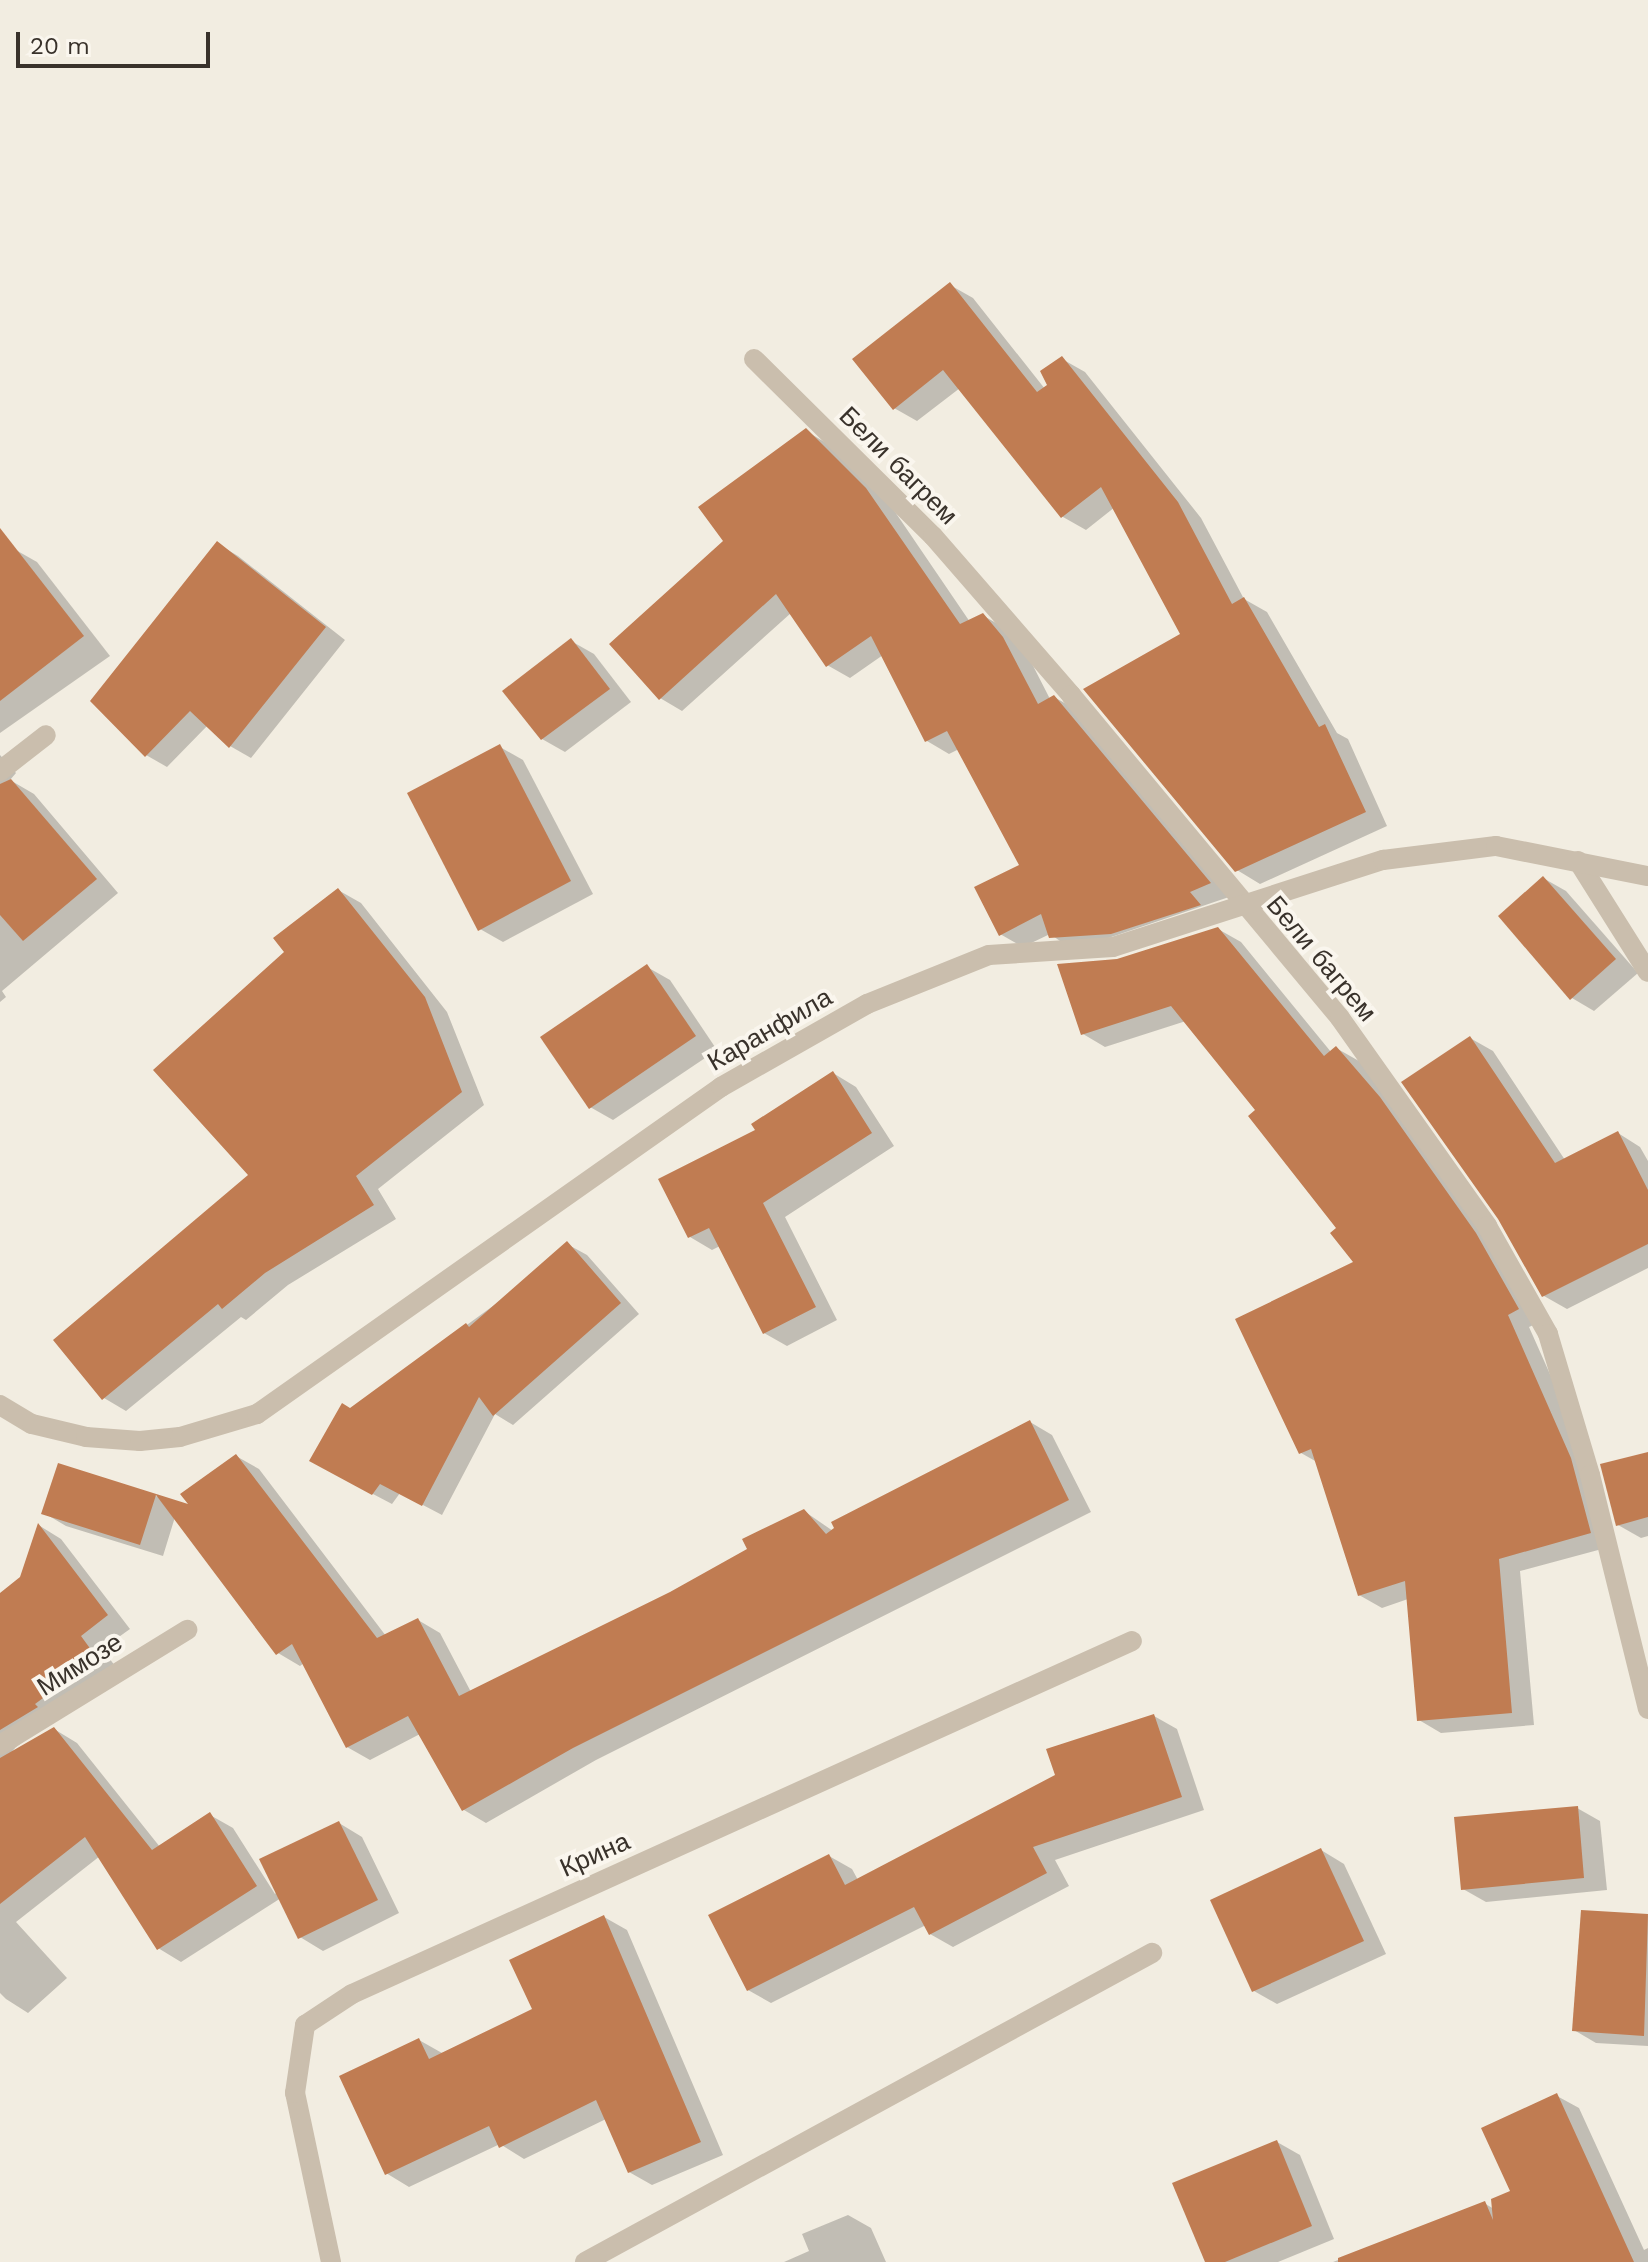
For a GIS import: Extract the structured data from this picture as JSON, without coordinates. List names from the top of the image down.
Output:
{
  "streets": {
    "street": [
      "Бели багрем",
      "Каранфила",
      "Мимозе",
      "Крина"
    ]
  },
  "crossings": [
    ["Бели багрем", "Каранфила"]
  ],
  "scale_bar": "20 m"
}
